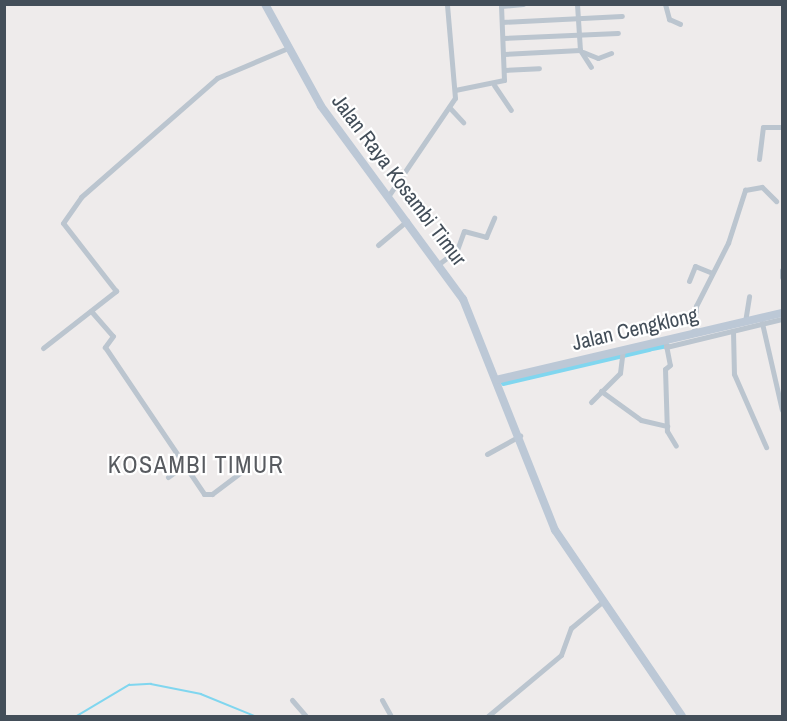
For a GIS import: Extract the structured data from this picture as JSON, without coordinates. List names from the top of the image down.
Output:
{
  "streets": {
    "main road": ["Jalan Raya Kosambi Timur", "Jalan Cengklong"]
  },
  "crossings": [
    ["Jalan Raya Kosambi Timur", "Jalan Cengklong"]
  ],
  "districts": ["KOSAMBI TIMUR"]
}
